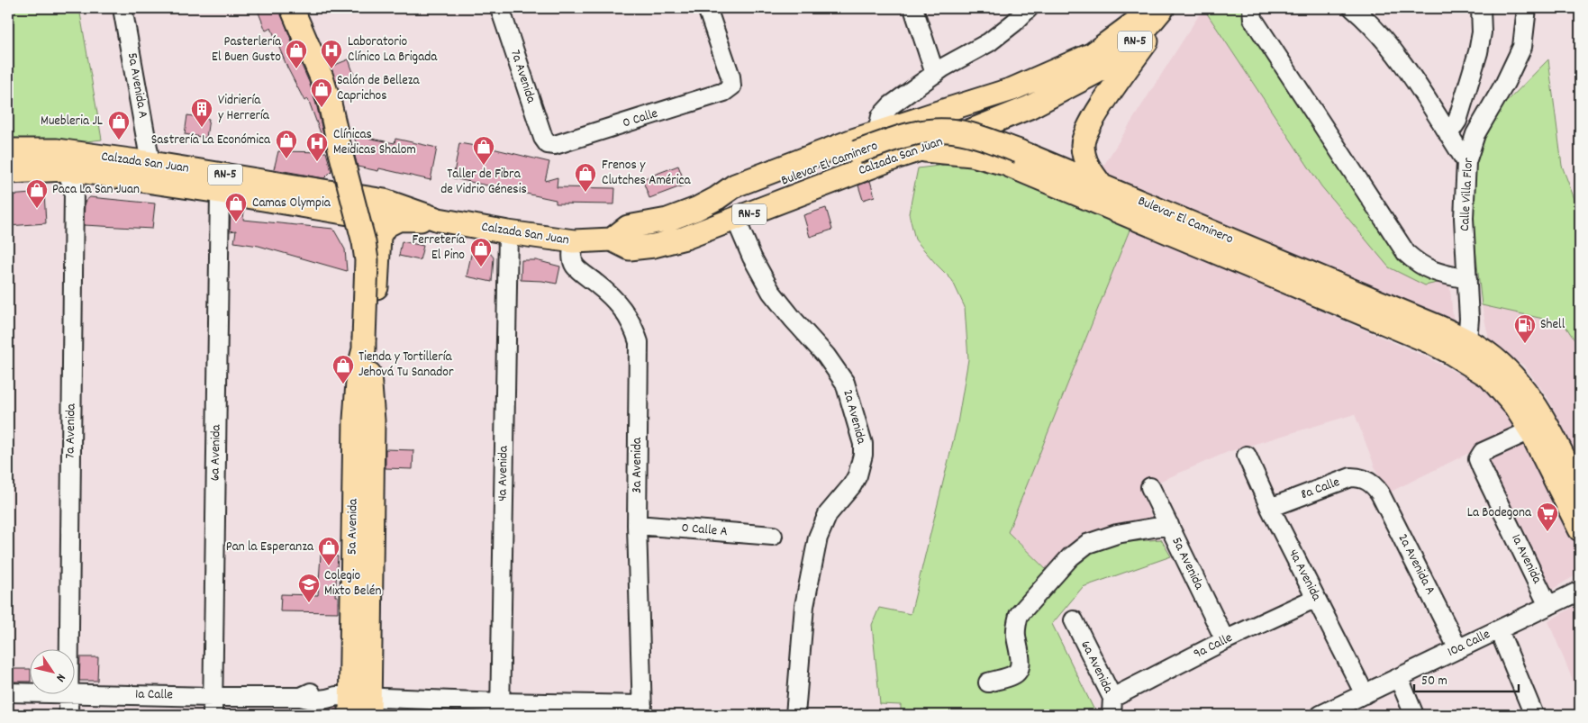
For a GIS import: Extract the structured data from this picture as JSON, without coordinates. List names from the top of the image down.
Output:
{
  "streets": {
    "main road": [
      "RN-5",
      "Calzada San Juan",
      "Bulevar El Caminero",
      "5a Avenida"
    ],
    "street": [
      "7a Avenida",
      "5a Avenida A",
      "0 Calle",
      "Calle Villa Flor",
      "2a Avenida",
      "6a Avenida",
      "3a Avenida",
      "4a Avenida",
      "8a Calle",
      "0 Calle A",
      "1a Avenida",
      "2a Avenida A",
      "10a Calle",
      "9a Calle",
      "1a Calle"
    ]
  },
  "crossings": [
    ["RN-5", "Calzada San Juan"],
    ["RN-5", "Bulevar El Caminero"],
    ["7a Avenida", "0 Calle"],
    ["7a Avenida", "Calzada San Juan"],
    ["7a Avenida", "1a Calle"],
    ["5a Avenida A", "Calzada San Juan"],
    ["Calzada San Juan", "Bulevar El Caminero"],
    ["Calzada San Juan", "2a Avenida"],
    ["Calzada San Juan", "6a Avenida"],
    ["Calzada San Juan", "3a Avenida"],
    ["Calzada San Juan", "4a Avenida"],
    ["Calzada San Juan", "5a Avenida"],
    ["Bulevar El Caminero", "Calle Villa Flor"],
    ["Bulevar El Caminero", "1a Avenida"],
    ["6a Avenida", "9a Calle"],
    ["6a Avenida", "1a Calle"],
    ["3a Avenida", "0 Calle A"],
    ["3a Avenida", "1a Calle"],
    ["4a Avenida", "8a Calle"],
    ["4a Avenida", "10a Calle"],
    ["4a Avenida", "9a Calle"],
    ["4a Avenida", "1a Calle"],
    ["8a Calle", "2a Avenida A"],
    ["5a Avenida", "9a Calle"],
    ["5a Avenida", "1a Calle"],
    ["1a Avenida", "10a Calle"],
    ["2a Avenida A", "10a Calle"]
  ],
  "places": {
    "shop": [
      "Pasterlería El Buen Gusto",
      "Salón de Belleza Caprichos",
      "Muebleria JL",
      "Sastrería La Económica",
      "Taller de Fibra de Vidrio Génesis",
      "Frenos y Clutches América",
      "Paca La San Juan",
      "Camas Olympia",
      "Ferretería El Pino",
      "Tienda y Tortillería Jehová Tu Sanador",
      "Pan la Esperanza"
    ],
    "hospital": ["Laboratorio Clínico La Brigada", "Clínicas Meidicas Shalom"],
    "building": ["Vidriería y Herrería"],
    "fuel station": ["Shell"],
    "supermarket": ["La Bodegona"],
    "school or university": ["Colegio Mixto Belén"]
  },
  "scale_bar": "50 m",
  "north": "bottom right"
}
